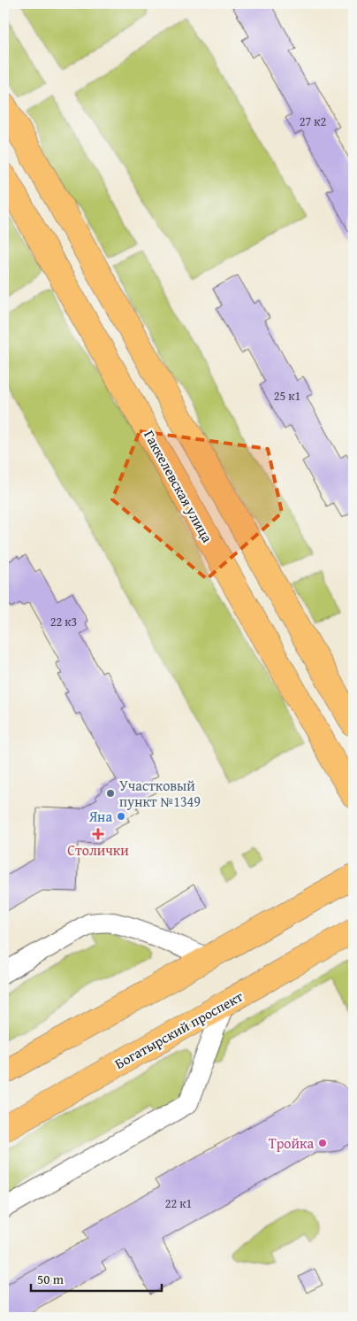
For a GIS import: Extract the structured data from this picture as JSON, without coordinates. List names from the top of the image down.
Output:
{
  "streets": {
    "main road": ["Гаккелевская улица", "Богатырский проспект"]
  },
  "places": {
    "other": ["Участковый пункт №1349", "Яна", "Тройка"],
    "health": ["Столички"]
  },
  "house_numbers": [
    "27 к2",
    "25 к1",
    "22 к3",
    "22 к1"
  ],
  "scale_bar": "50 m"
}
